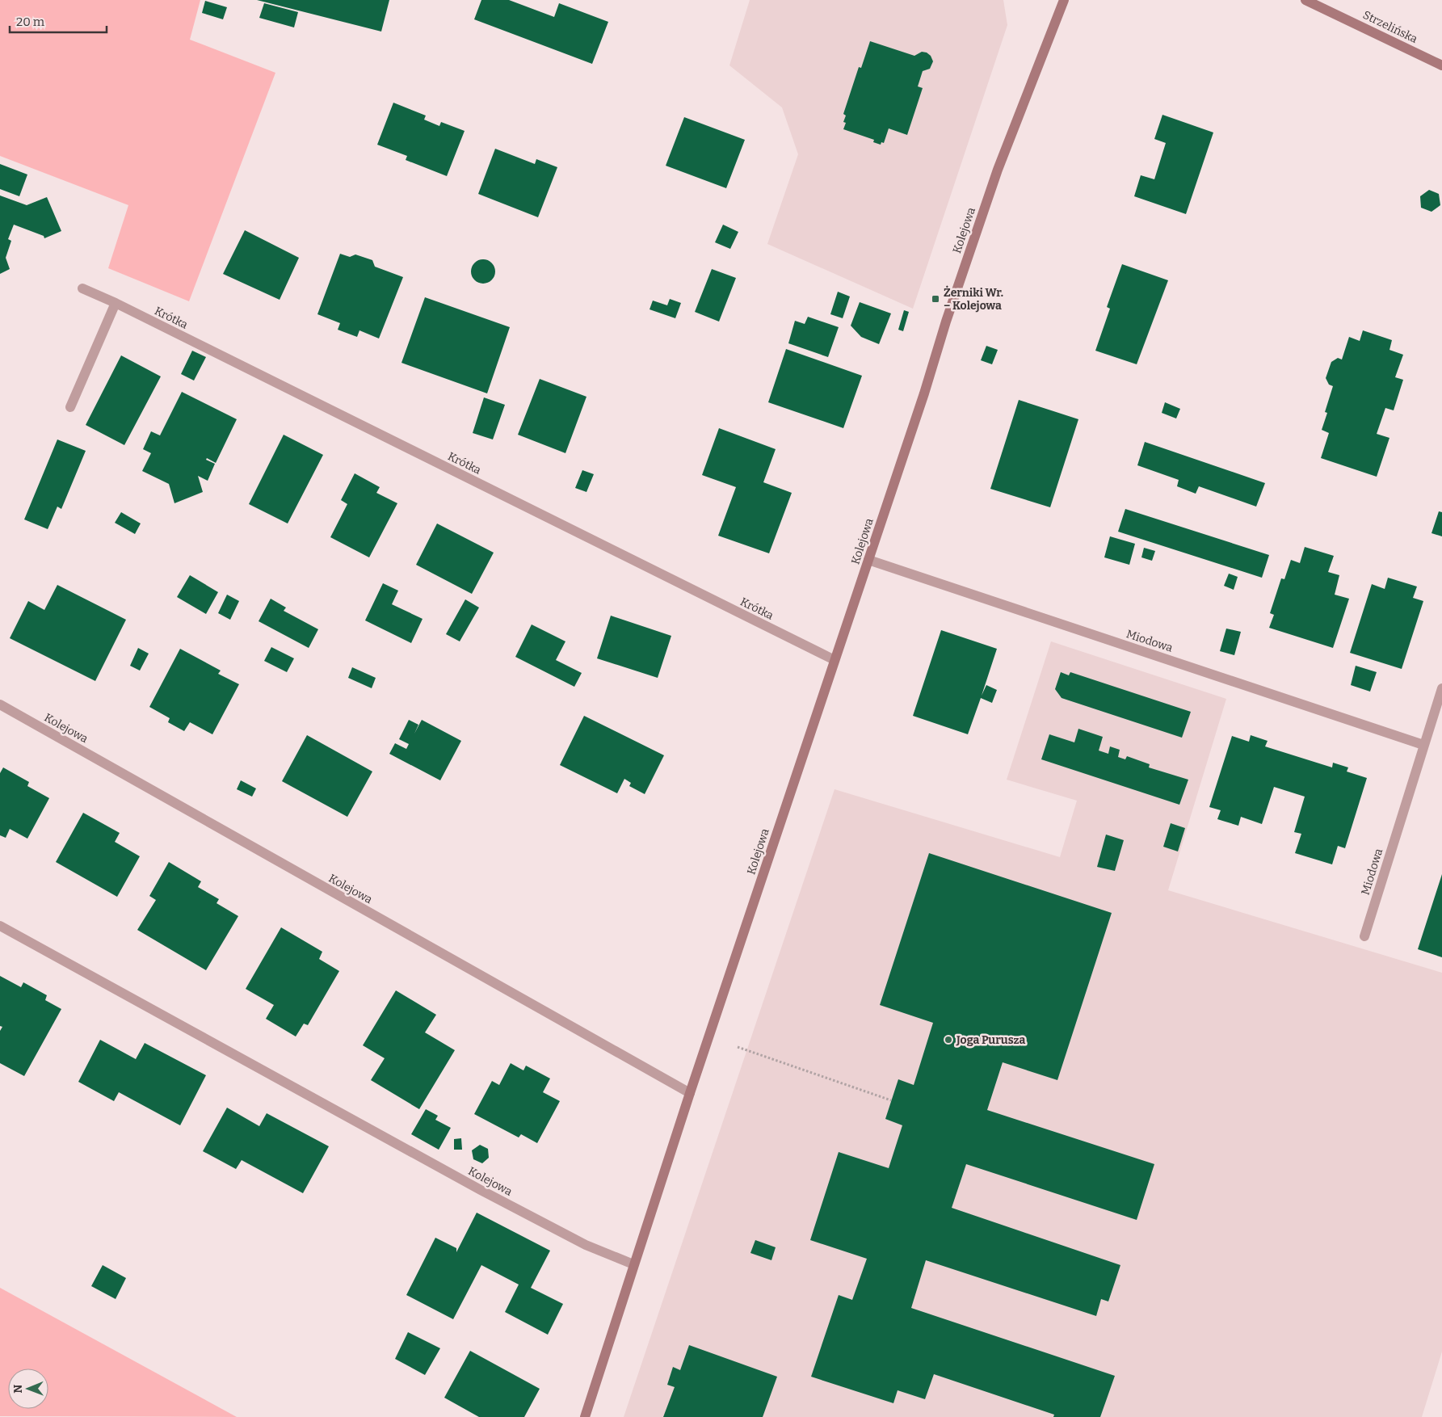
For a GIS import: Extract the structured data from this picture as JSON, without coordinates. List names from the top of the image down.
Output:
{
  "streets": {
    "street": [
      "Strzelińska",
      "Kolejowa",
      "Krótka",
      "Miodowa"
    ]
  },
  "crossings": [
    ["Kolejowa", "Krótka"],
    ["Kolejowa", "Miodowa"]
  ],
  "places": {
    "transit": ["Żerniki Wr. – Kolejowa"],
    "other": ["Joga Purusza"]
  },
  "scale_bar": "20 m",
  "north": "left"
}
